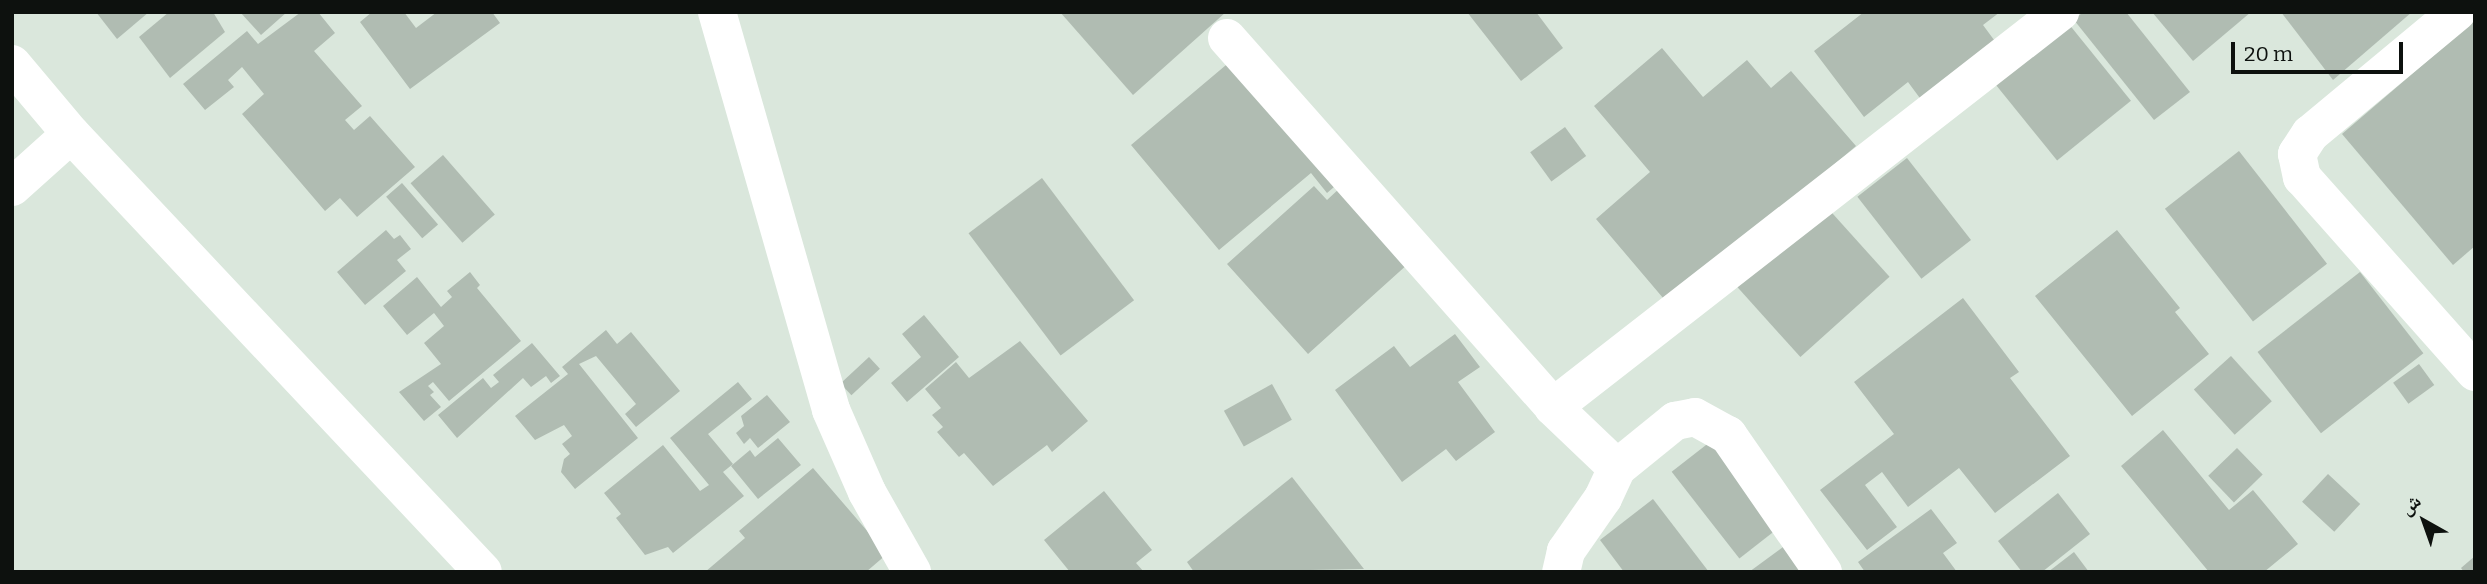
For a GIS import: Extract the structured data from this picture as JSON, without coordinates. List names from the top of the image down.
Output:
{
  "scale_bar": "20 m",
  "north": "top left"
}
